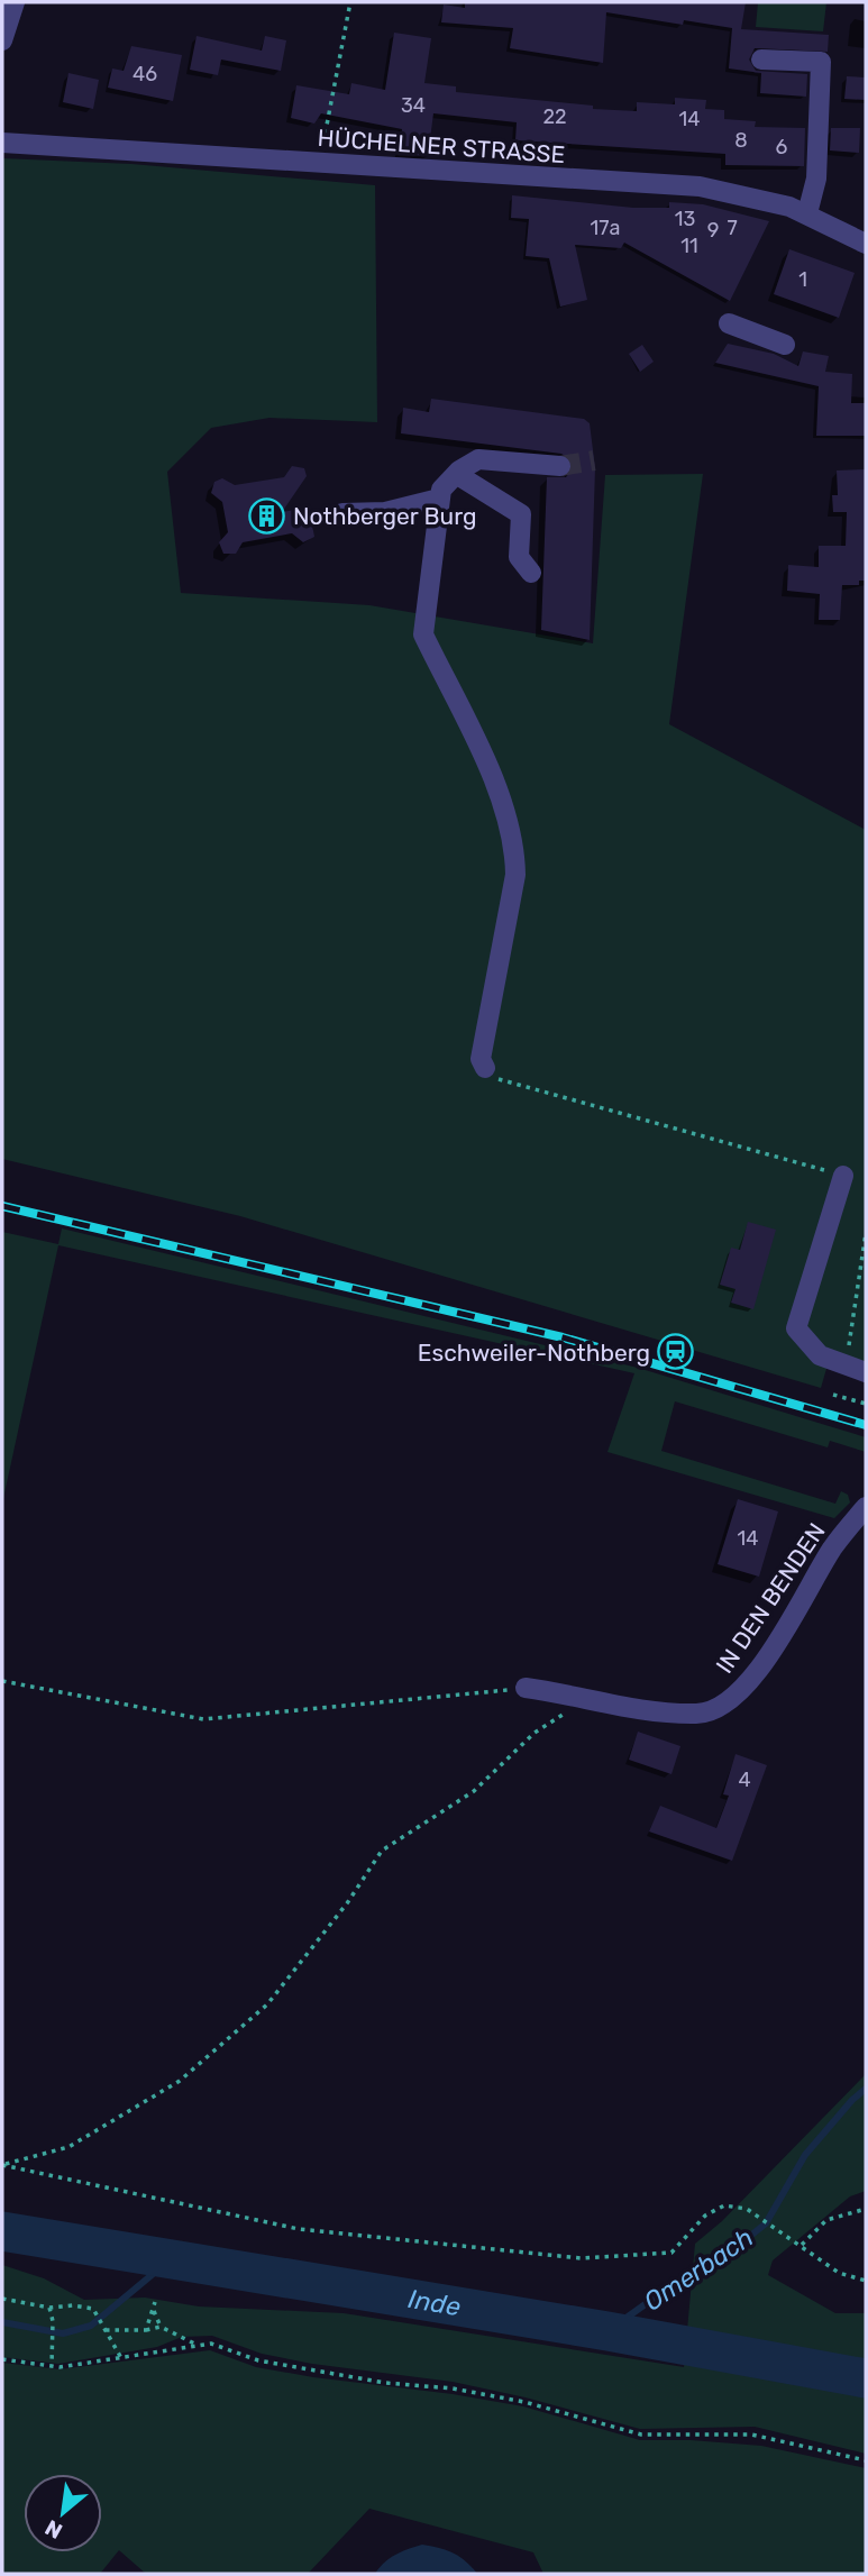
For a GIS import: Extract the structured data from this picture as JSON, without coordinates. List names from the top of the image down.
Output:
{
  "streets": {
    "street": ["HÜCHELNER STRASSE", "IN DEN BENDEN"]
  },
  "water": ["Omerbach", "Inde"],
  "places": {
    "building": ["Nothberger Burg"],
    "station": ["Eschweiler-Nothberg"]
  },
  "house_numbers": [
    "46",
    "34",
    "22",
    "14",
    "8",
    "6",
    "13",
    "17a",
    "7",
    "9",
    "11",
    "1",
    "14",
    "4"
  ],
  "north": "bottom left"
}
